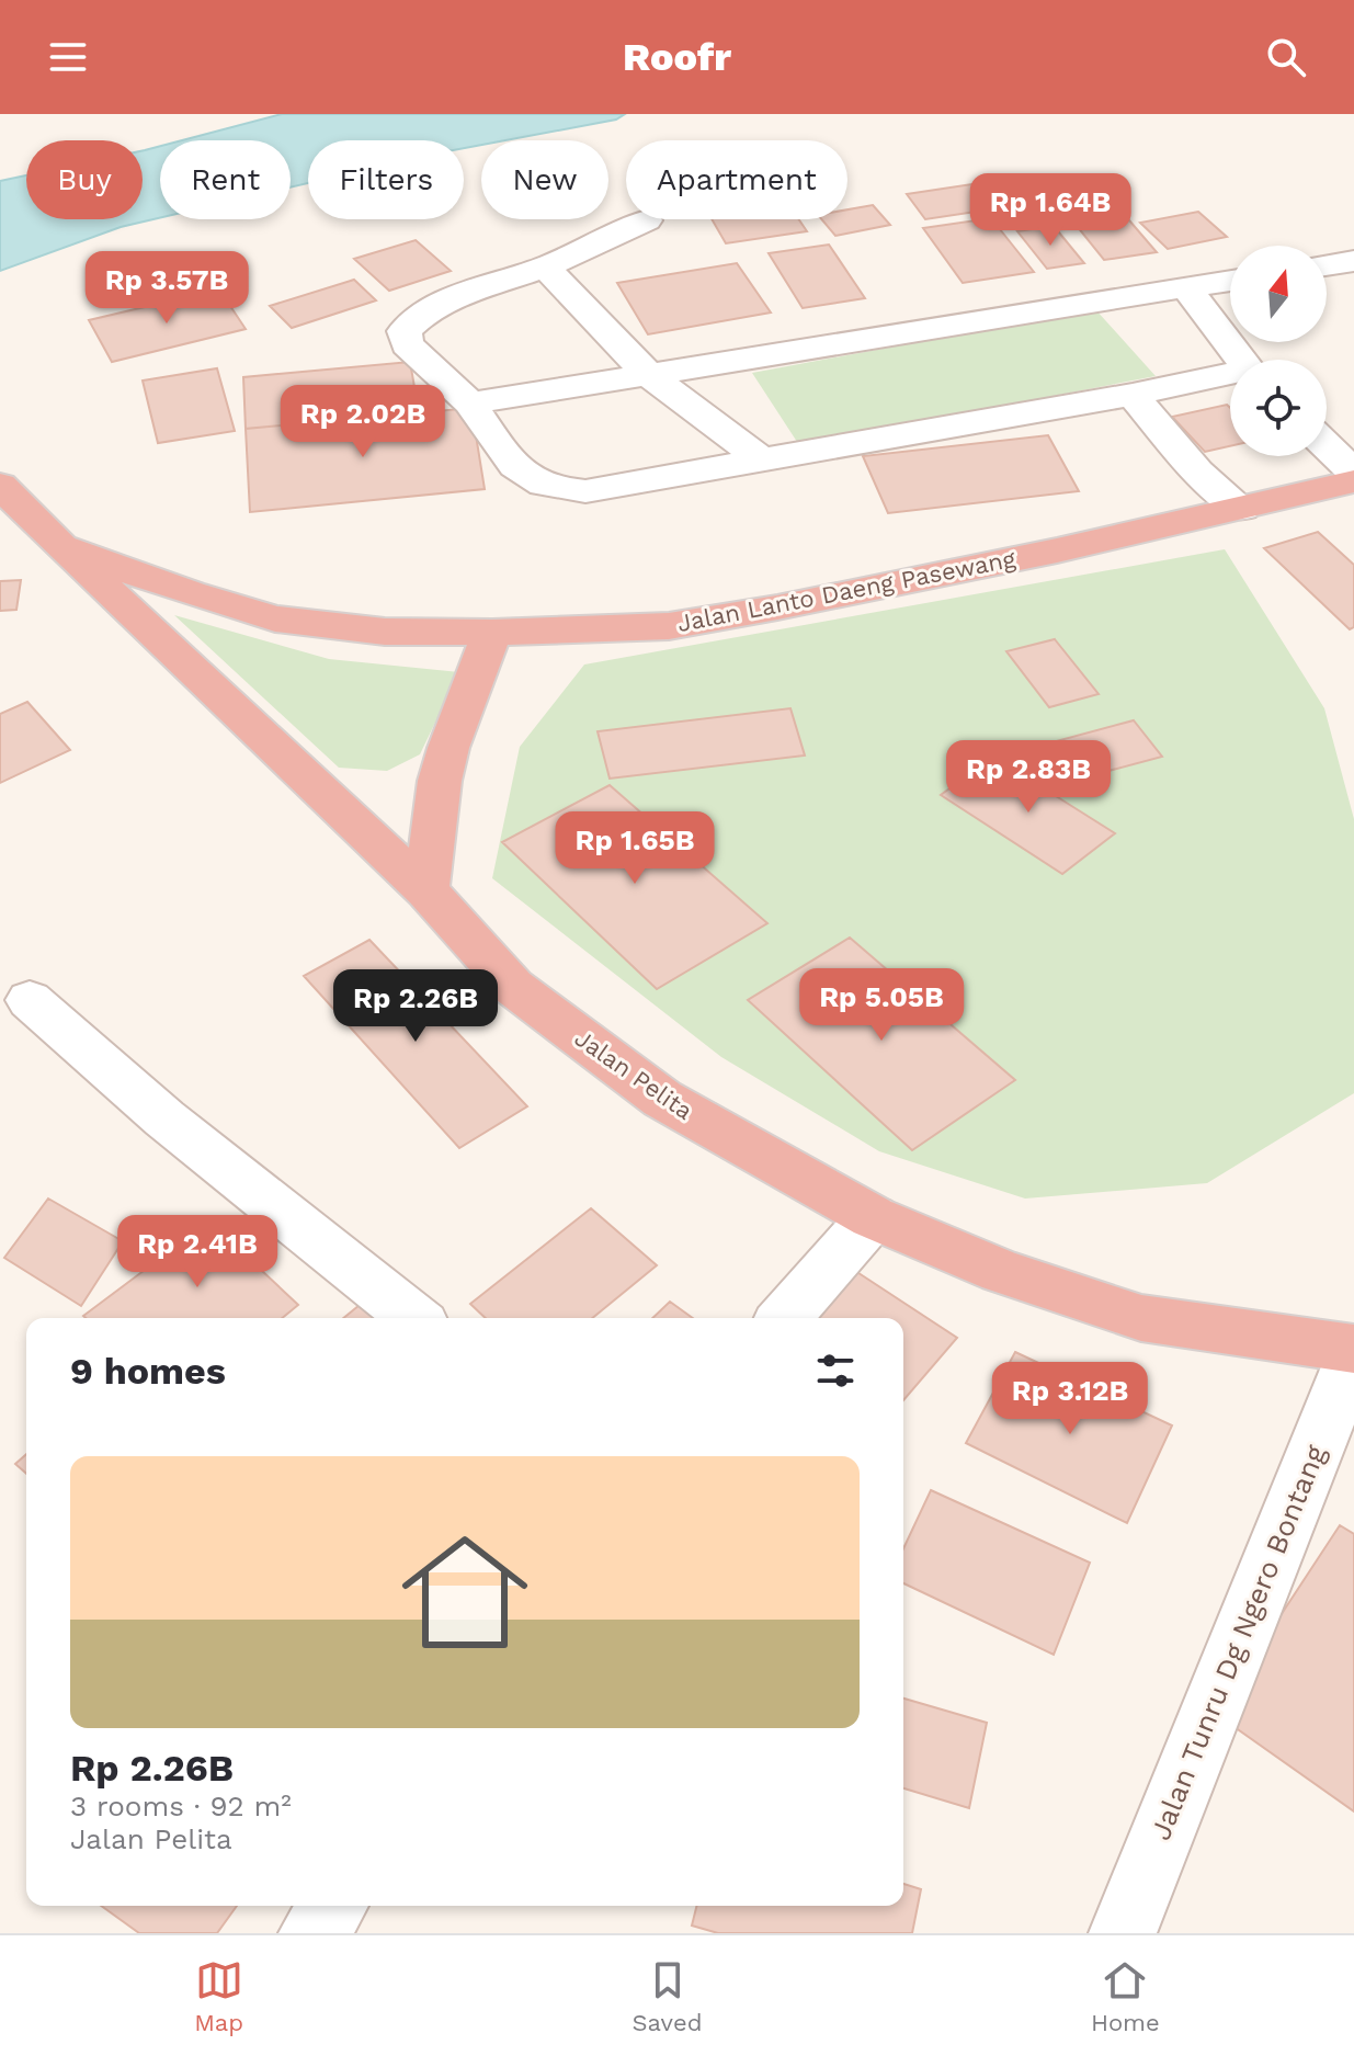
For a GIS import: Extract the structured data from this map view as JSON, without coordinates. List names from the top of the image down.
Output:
{
  "streets": {
    "highway": ["Jalan Lanto Daeng Pasewang", "Jalan Pelita"],
    "street": ["Jalan Tunru Dg Ngero Bontang"]
  },
  "crossings": [
    ["Jalan Lanto Daeng Pasewang", "Jalan Pelita"],
    ["Jalan Pelita", "Jalan Tunru Dg Ngero Bontang"]
  ],
  "north": "top",
  "page": {
    "header": "Roofr",
    "chip": [
      "Buy",
      "Rent",
      "Filters",
      "New",
      "Apartment"
    ],
    "price": [
      "Rp 1.64B",
      "Rp 3.57B",
      "Rp 2.02B",
      "Rp 2.83B",
      "Rp 1.65B",
      "Rp 5.05B",
      "Rp 2.26B",
      "Rp 2.41B",
      "Rp 3.12B"
    ],
    "heading": "9 homes",
    "list": [
      {
        "name": "Rp 2.26B",
        "note": "3 rooms · 92 m² · Jalan Pelita"
      }
    ],
    "tabs": ["Map", "Saved", "Home"]
  }
}
